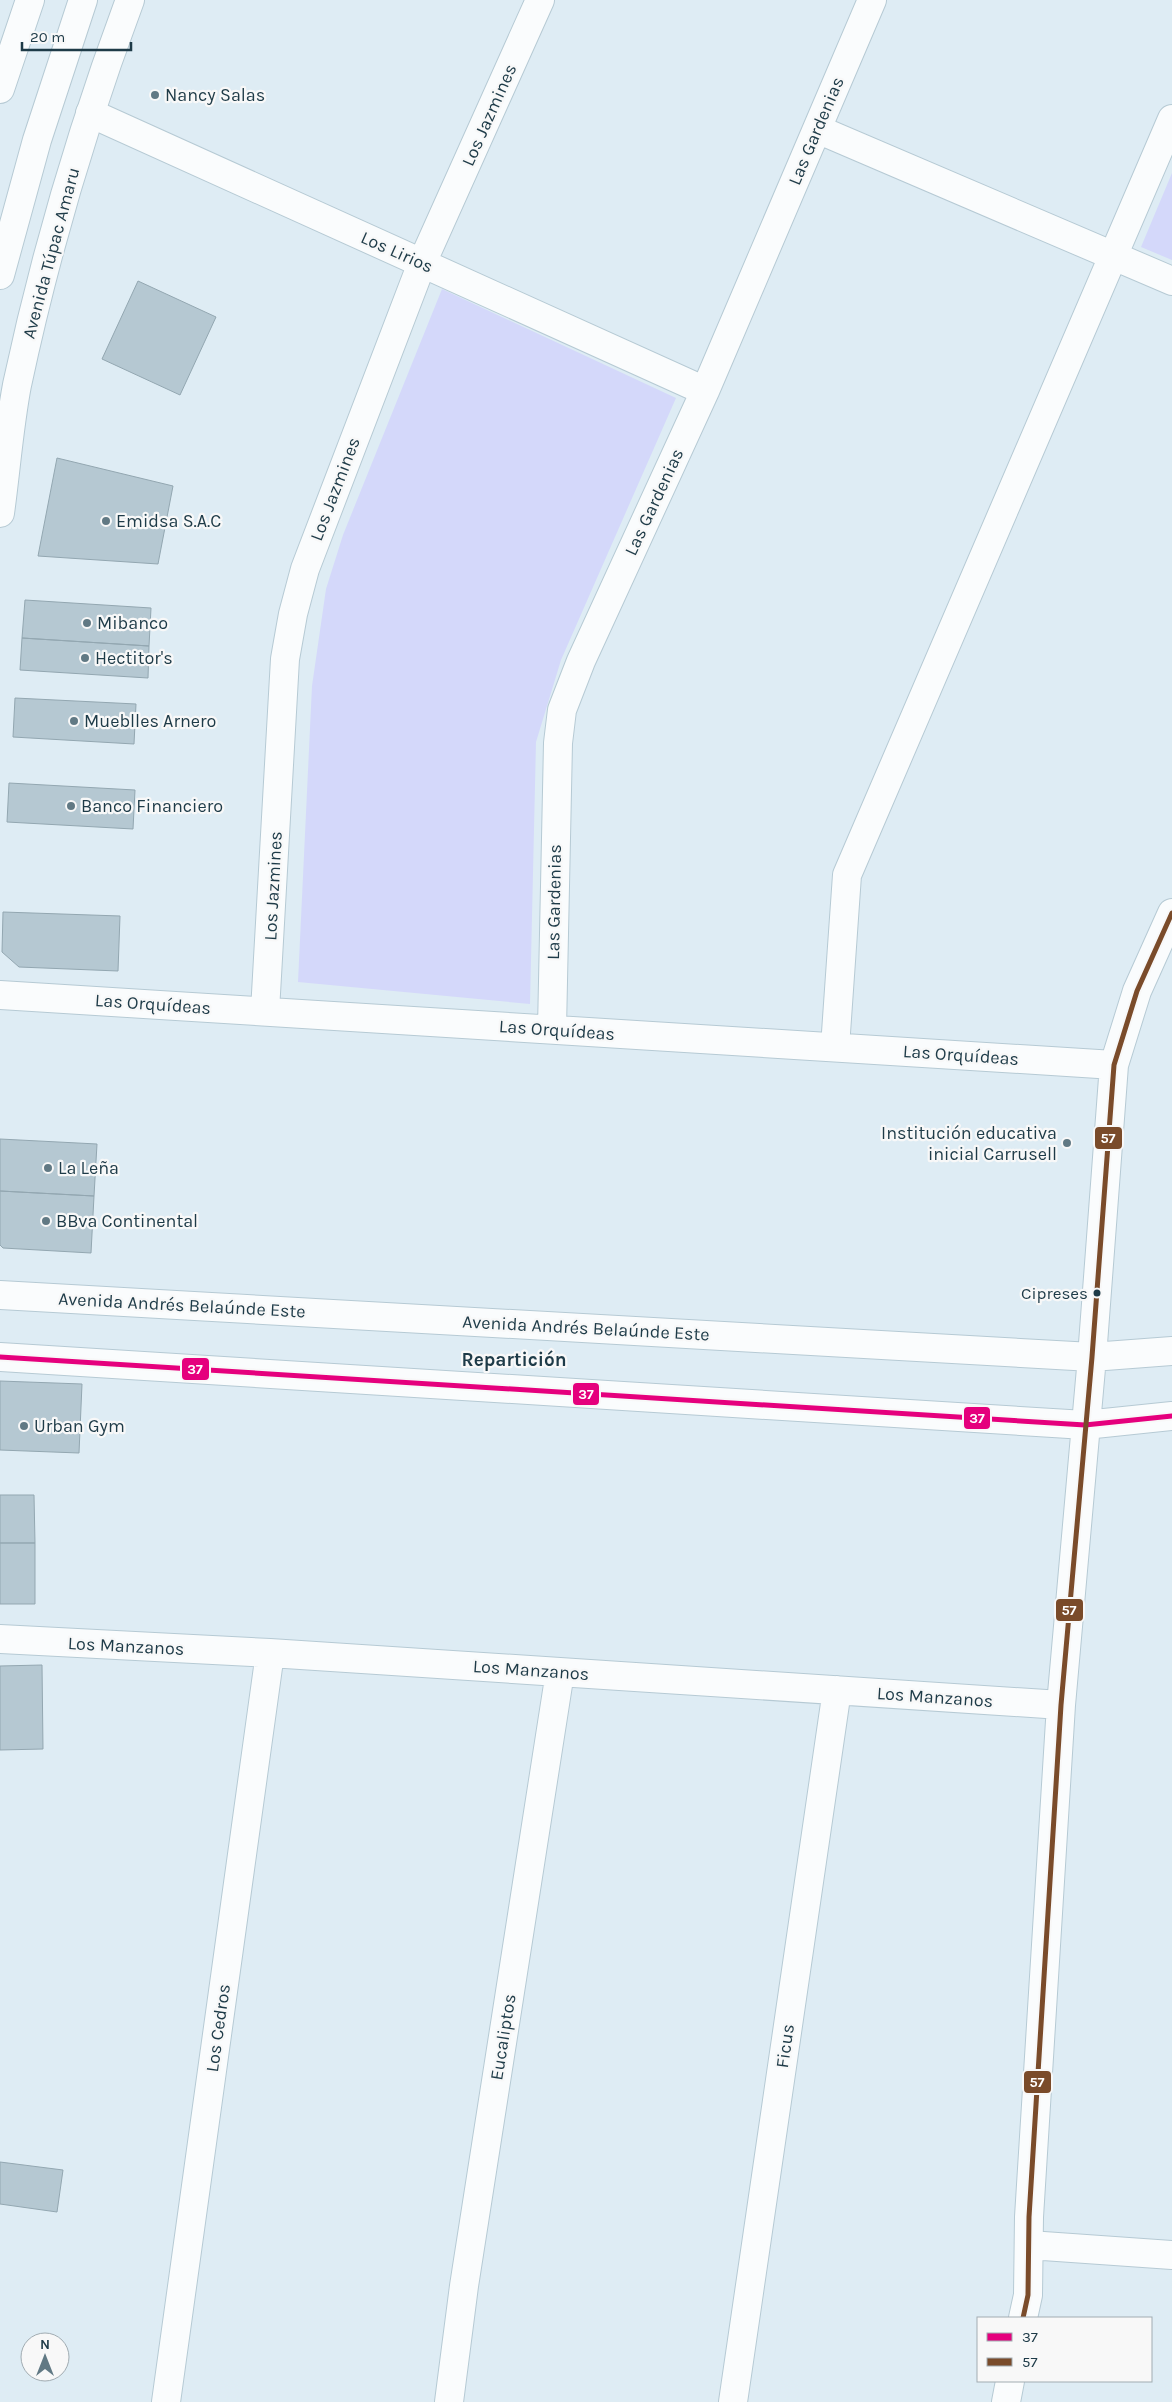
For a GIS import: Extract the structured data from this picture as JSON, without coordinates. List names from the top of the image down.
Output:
{
  "streets": {
    "main road": [
      "Los Jazmines",
      "Las Gardenias",
      "Los Lirios",
      "Avenida Túpac Amaru",
      "Las Orquídeas",
      "Avenida Andrés Belaúnde Este",
      "Los Manzanos",
      "Los Cedros",
      "Eucaliptos",
      "Ficus"
    ]
  },
  "crossings": [
    ["Los Jazmines", "Los Lirios"],
    ["Los Jazmines", "Las Orquídeas"],
    ["Las Gardenias", "Los Lirios"],
    ["Las Gardenias", "Las Orquídeas"],
    ["Los Lirios", "Avenida Túpac Amaru"],
    ["Los Manzanos", "Los Cedros"],
    ["Los Manzanos", "Eucaliptos"],
    ["Los Manzanos", "Ficus"]
  ],
  "districts": ["Repartición"],
  "places": [
    "Nancy Salas",
    "Emidsa S.A.C",
    "Mibanco",
    "Hectitor's",
    "Mueblles Arnero",
    "Banco Financiero",
    "Institución educativa inicial Carrusell",
    "La Leña",
    "BBva Continental",
    "Cipreses",
    "Urban Gym"
  ],
  "lines": ["transit line 57", "transit line 37"],
  "legend": ["37", "57"],
  "scale_bar": "20 m",
  "north": "top"
}
